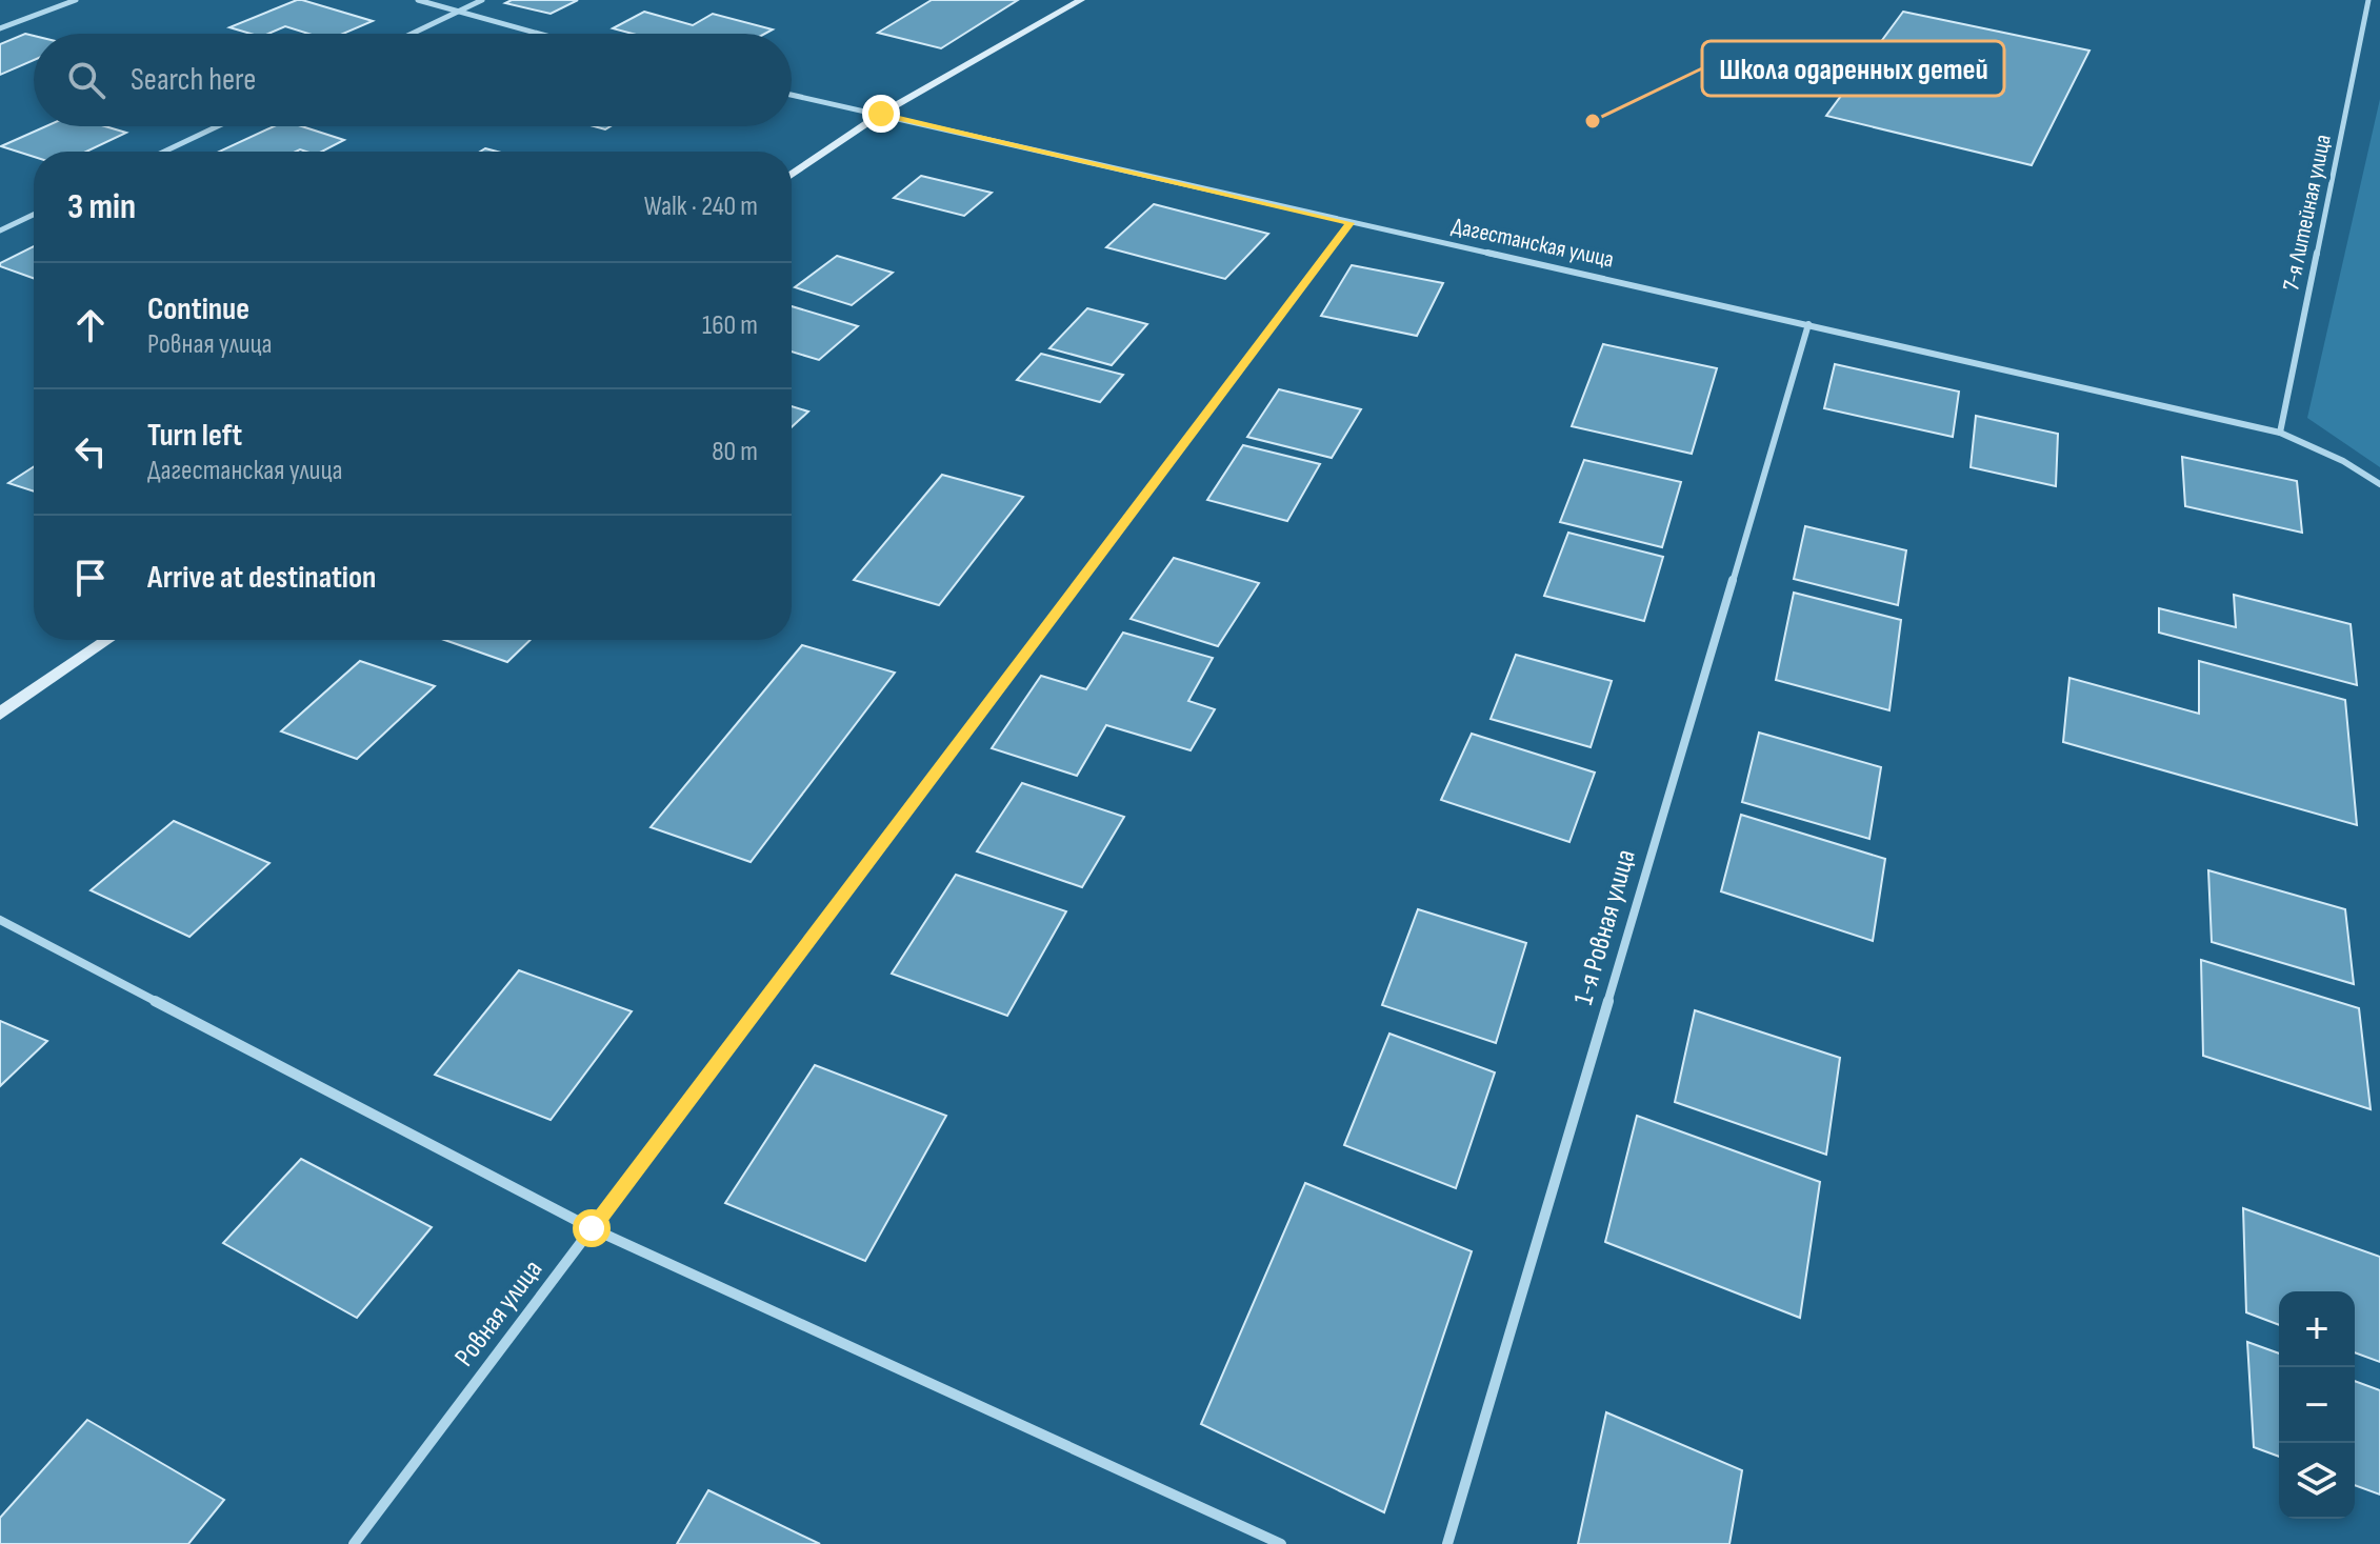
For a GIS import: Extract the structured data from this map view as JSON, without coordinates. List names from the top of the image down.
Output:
{
  "streets": {
    "street": [
      "7-я Литейная улица",
      "Дагестанская улица",
      "1-я Ровная улица",
      "Ровная улица"
    ]
  },
  "crossings": [
    ["7-я Литейная улица", "Дагестанская улица"],
    ["Дагестанская улица", "1-я Ровная улица"],
    ["Дагестанская улица", "Ровная улица"]
  ],
  "places": ["Школа одаренных детей"],
  "page": {
    "search": "Search here",
    "heading": ["3 min", "Walk · 240 m"],
    "list": [
      ["Continue", "Ровная улица", "160 m"],
      ["Turn left", "Дагестанская улица", "80 m"],
      "Arrive at destination"
    ],
    "map_buttons": ["+", "−"]
  }
}
